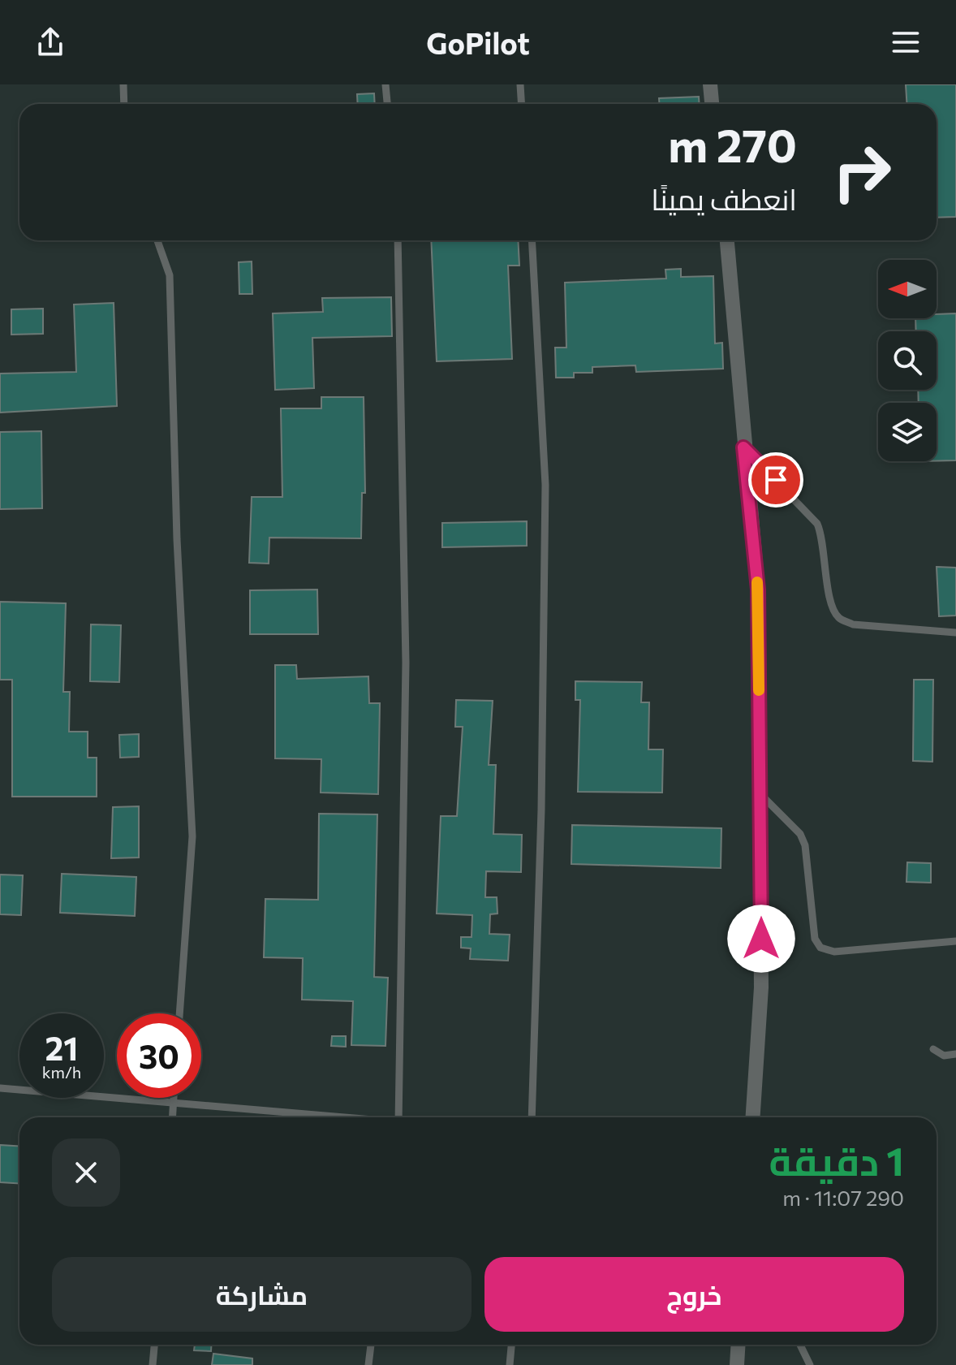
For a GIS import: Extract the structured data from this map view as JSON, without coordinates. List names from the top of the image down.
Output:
{
  "north": "left",
  "page": {
    "header": "GoPilot",
    "turn": ["270 m", "انعطف يمينًا"],
    "speed": "21 km/h",
    "limit": "30",
    "heading": ["1 دقيقة", "290 m · 11:07"],
    "buttons": ["خروج", "مشاركة"]
  }
}
